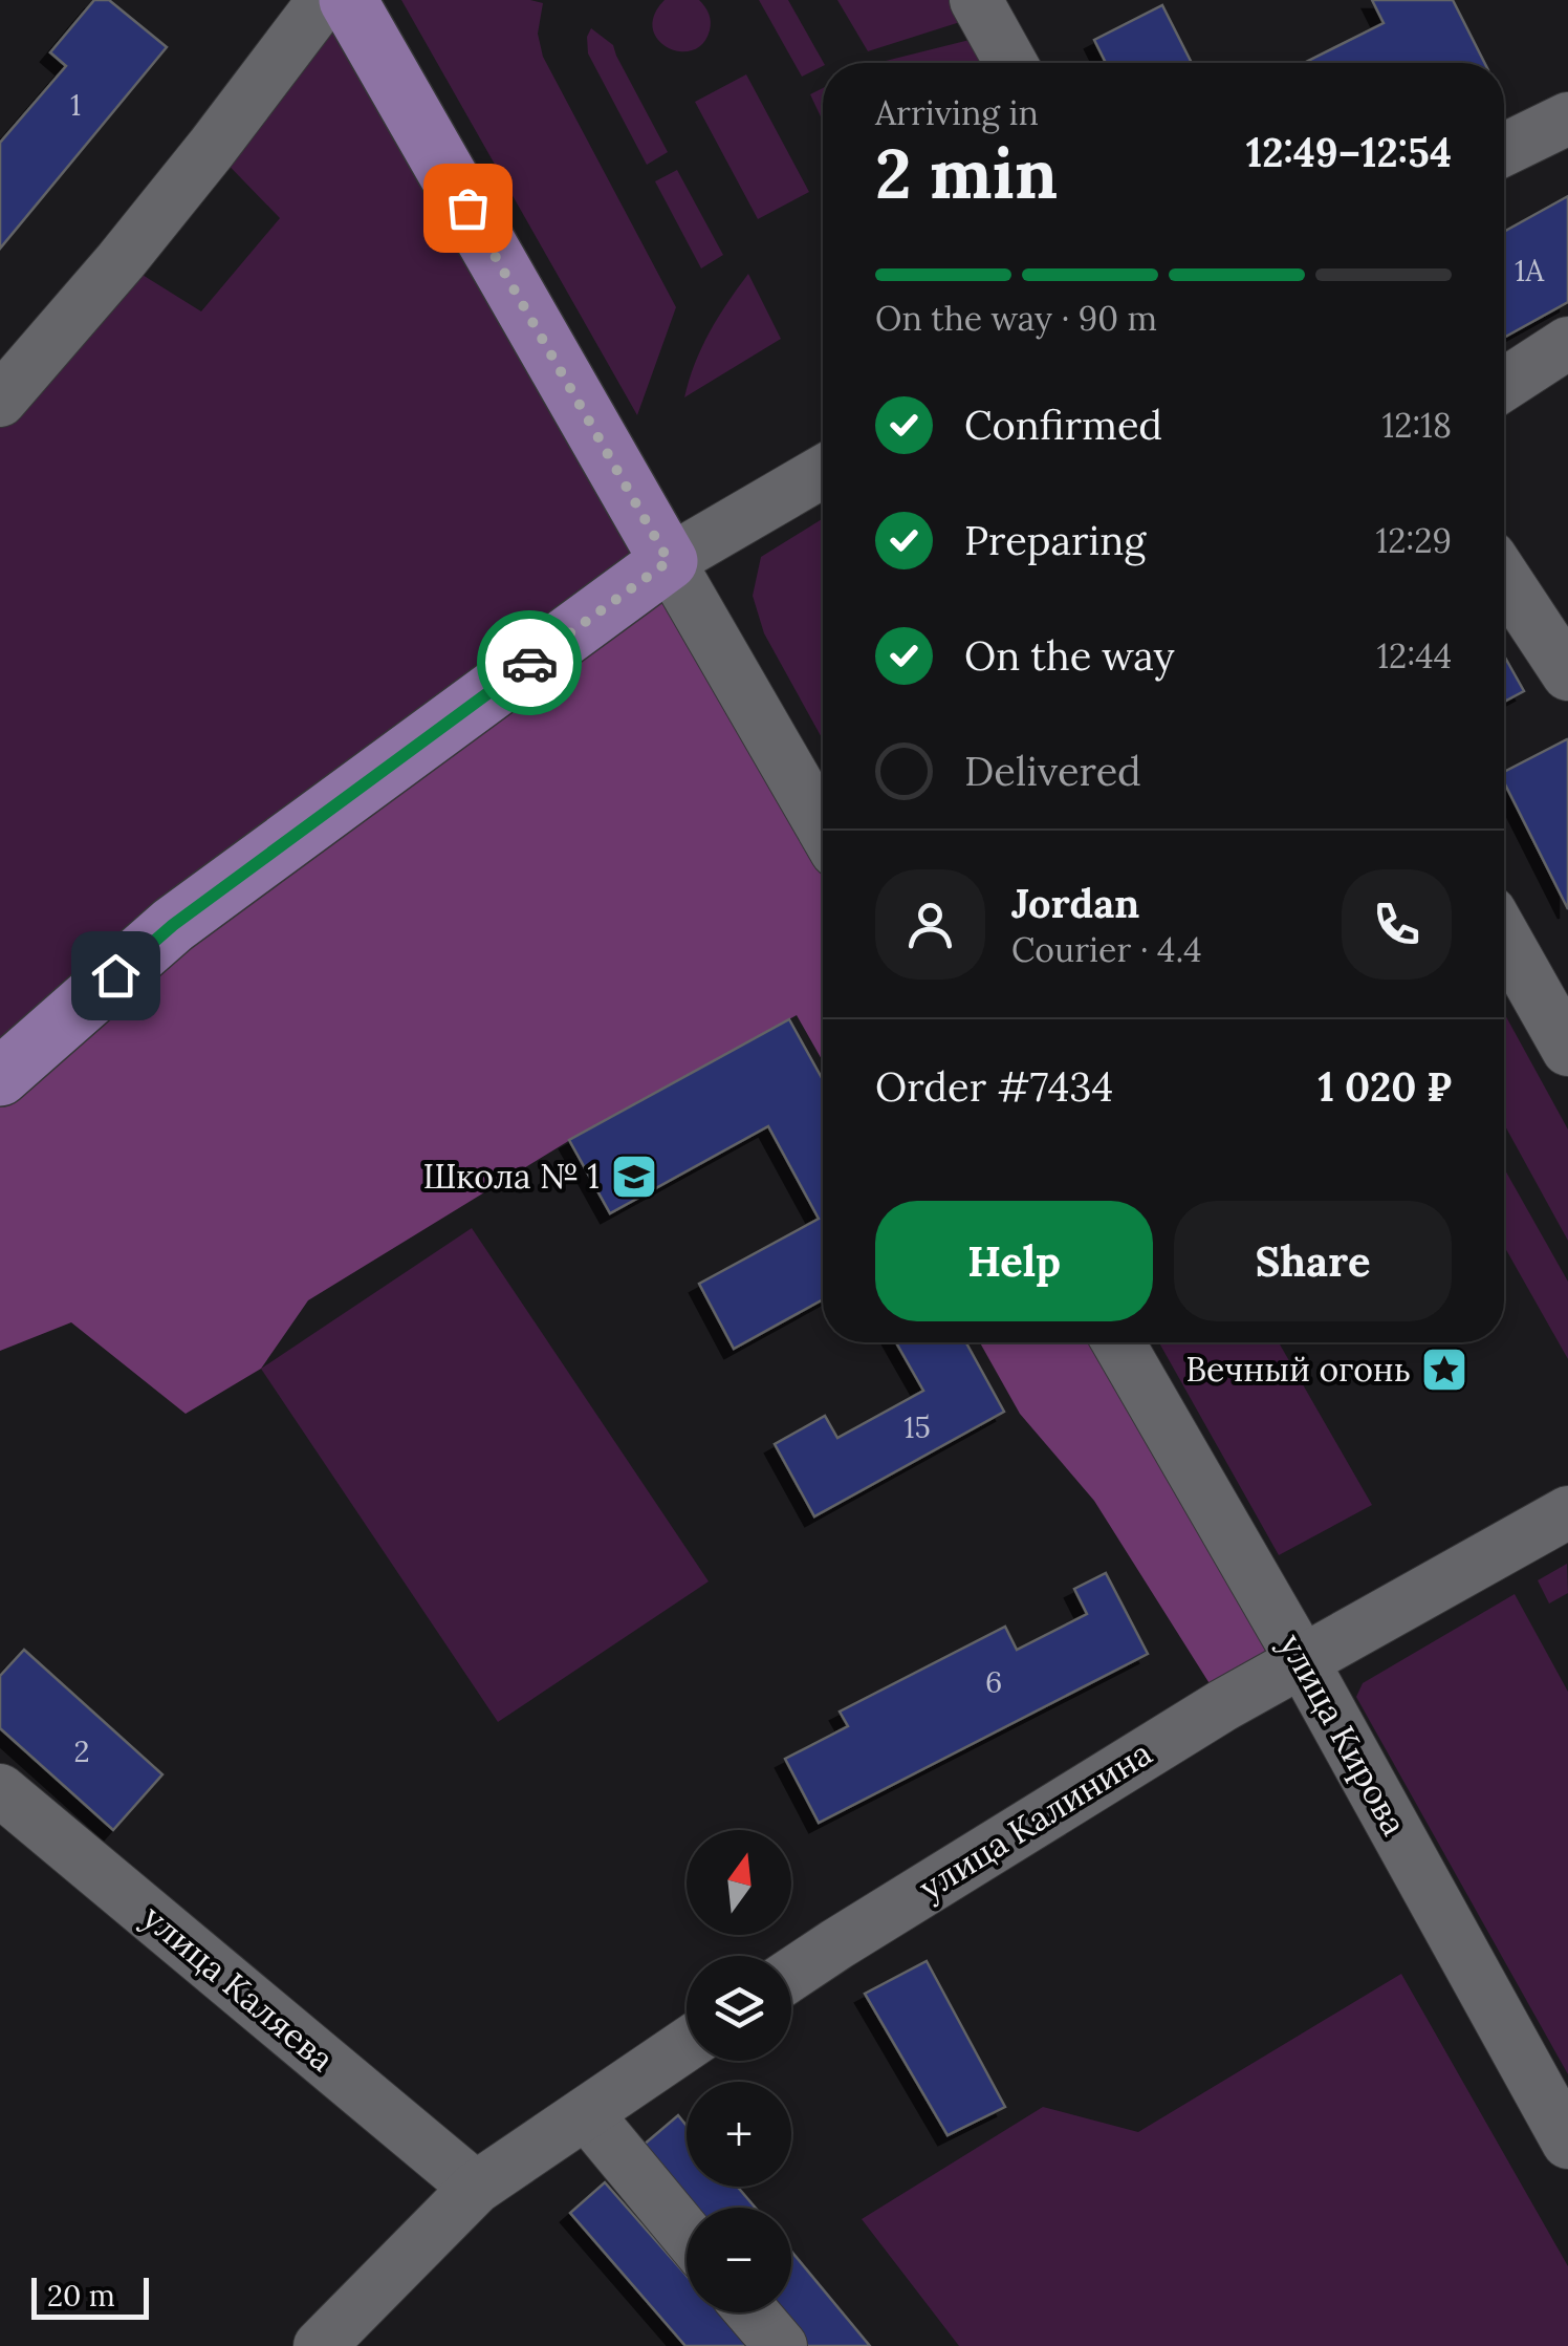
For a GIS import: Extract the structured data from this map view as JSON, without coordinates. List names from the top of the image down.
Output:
{
  "streets": {
    "street": ["улица Кирова", "улица Калинина", "улица Каляева"]
  },
  "crossings": [
    ["улица Кирова", "улица Калинина"]
  ],
  "places": {
    "school or university": ["Школа № 1"],
    "place": ["Вечный огонь"]
  },
  "house_numbers": [
    "1",
    "1А",
    "15",
    "6",
    "2"
  ],
  "scale_bar": "20 m",
  "north": "top",
  "page": {
    "heading": ["2 min", "Arriving in", "12:49–12:54"],
    "panel": [
      "Jordan",
      "Courier · 4.4",
      "Order #7434",
      "1 020 ₽"
    ],
    "bar": "On the way · 90 m",
    "list": [
      ["Confirmed", "12:18"],
      ["Preparing", "12:29"],
      ["On the way", "12:44"],
      "Delivered"
    ],
    "buttons": ["Help", "Share"],
    "map_buttons": ["+", "−"],
    "scale": "20 m"
  }
}
